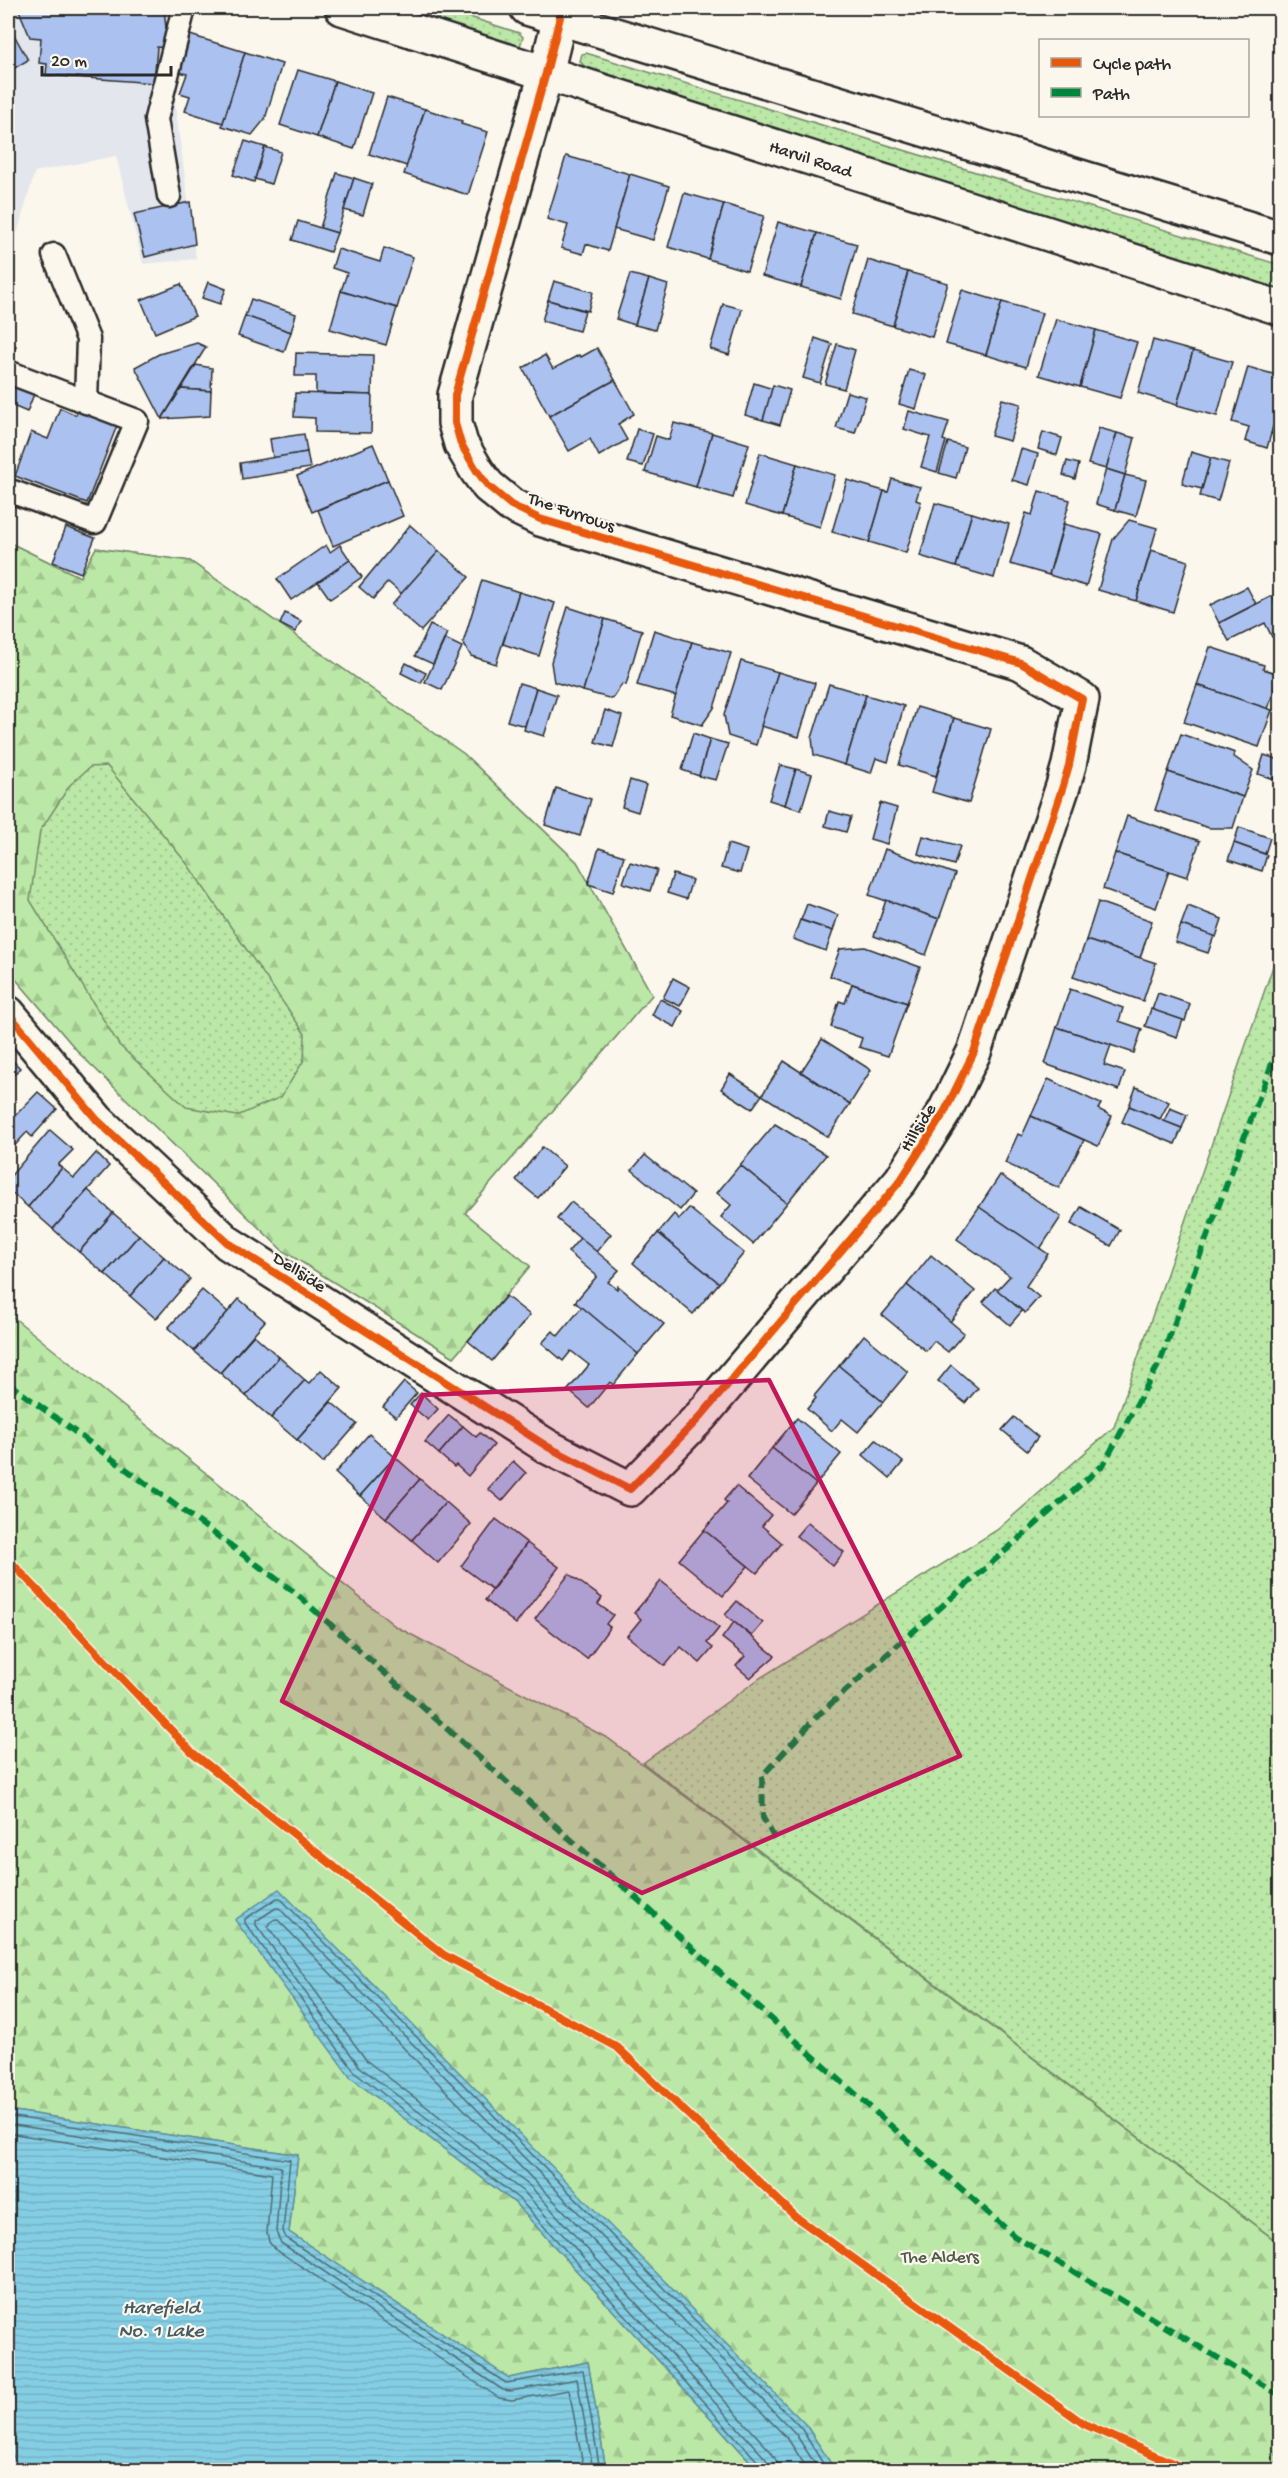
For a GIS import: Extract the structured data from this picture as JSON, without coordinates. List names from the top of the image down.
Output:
{
  "streets": {
    "street": [
      "Harvil Road",
      "The Furrows",
      "Hillside",
      "Dellside"
    ]
  },
  "crossings": [
    ["Harvil Road", "The Furrows"],
    ["The Furrows", "Hillside"],
    ["Hillside", "Dellside"]
  ],
  "water": ["Harefield No. 1 Lake"],
  "parks": ["The Alders"],
  "legend": ["Cycle path", "Path"],
  "scale_bar": "20 m"
}
